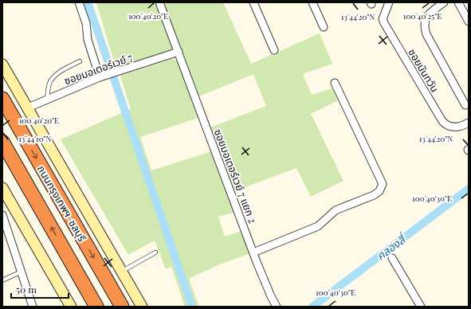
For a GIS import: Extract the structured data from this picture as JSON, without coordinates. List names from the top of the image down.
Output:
{
  "streets": {
    "highway": ["ถนนกรุงเทพฯ-ชลบุรี"],
    "street": ["ซอยมอเตอร์เวย์ 7", "ซอยนันทวัน", "ซอยมอเตอร์เวย์ 7 แยก 2"]
  },
  "crossings": [
    ["ซอยมอเตอร์เวย์ 7", "ซอยมอเตอร์เวย์ 7 แยก 2"]
  ],
  "water": ["คลองสี่"],
  "scale_bar": "50 m",
  "coordinates": [
    "100°40'20\"E",
    "100°40'25\"E",
    "13°44'20\"N",
    "13°44'10\"N",
    "100°40'30\"E"
  ]
}
